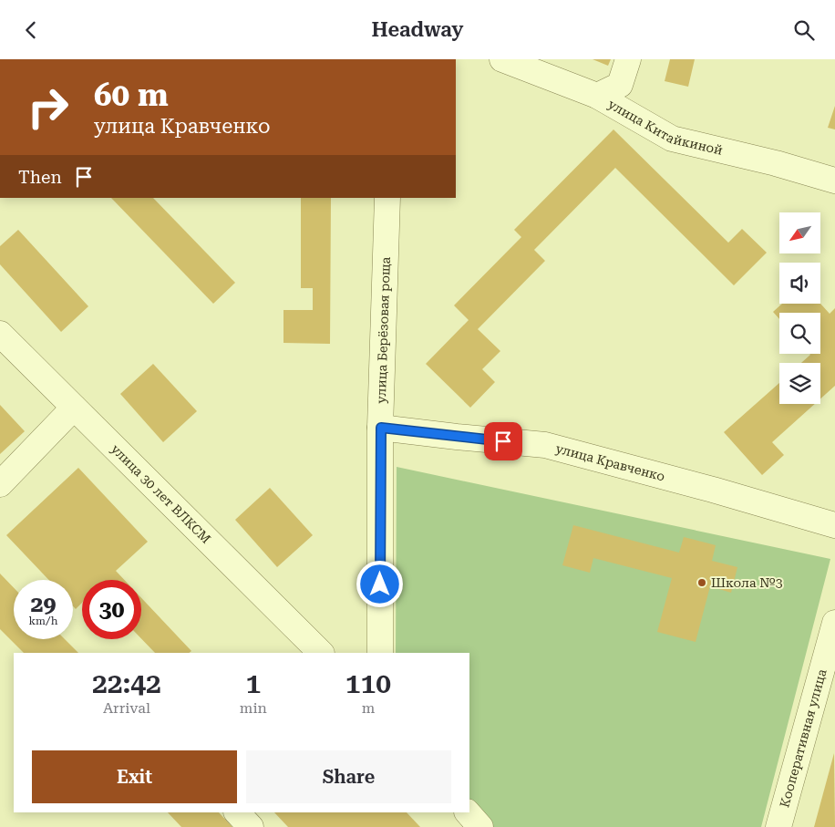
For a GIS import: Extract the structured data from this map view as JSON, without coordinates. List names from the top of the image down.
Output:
{
  "streets": {
    "street": [
      "улица Китайкиной",
      "улица Берёзовая роща",
      "улица Кравченко",
      "улица 30 лет ВЛКСМ",
      "Кооперативная улица"
    ]
  },
  "crossings": [
    ["улица Берёзовая роща", "улица Кравченко"]
  ],
  "places": ["Школа №3"],
  "north": "bottom left",
  "page": {
    "header": "Headway",
    "turn": ["60 m", "улица Кравченко"],
    "then": "Then",
    "speed": "29 km/h",
    "limit": "30",
    "eta": [
      "22:42",
      "Arrival",
      "1",
      "min",
      "110",
      "m"
    ],
    "buttons": ["Exit", "Share"]
  }
}
